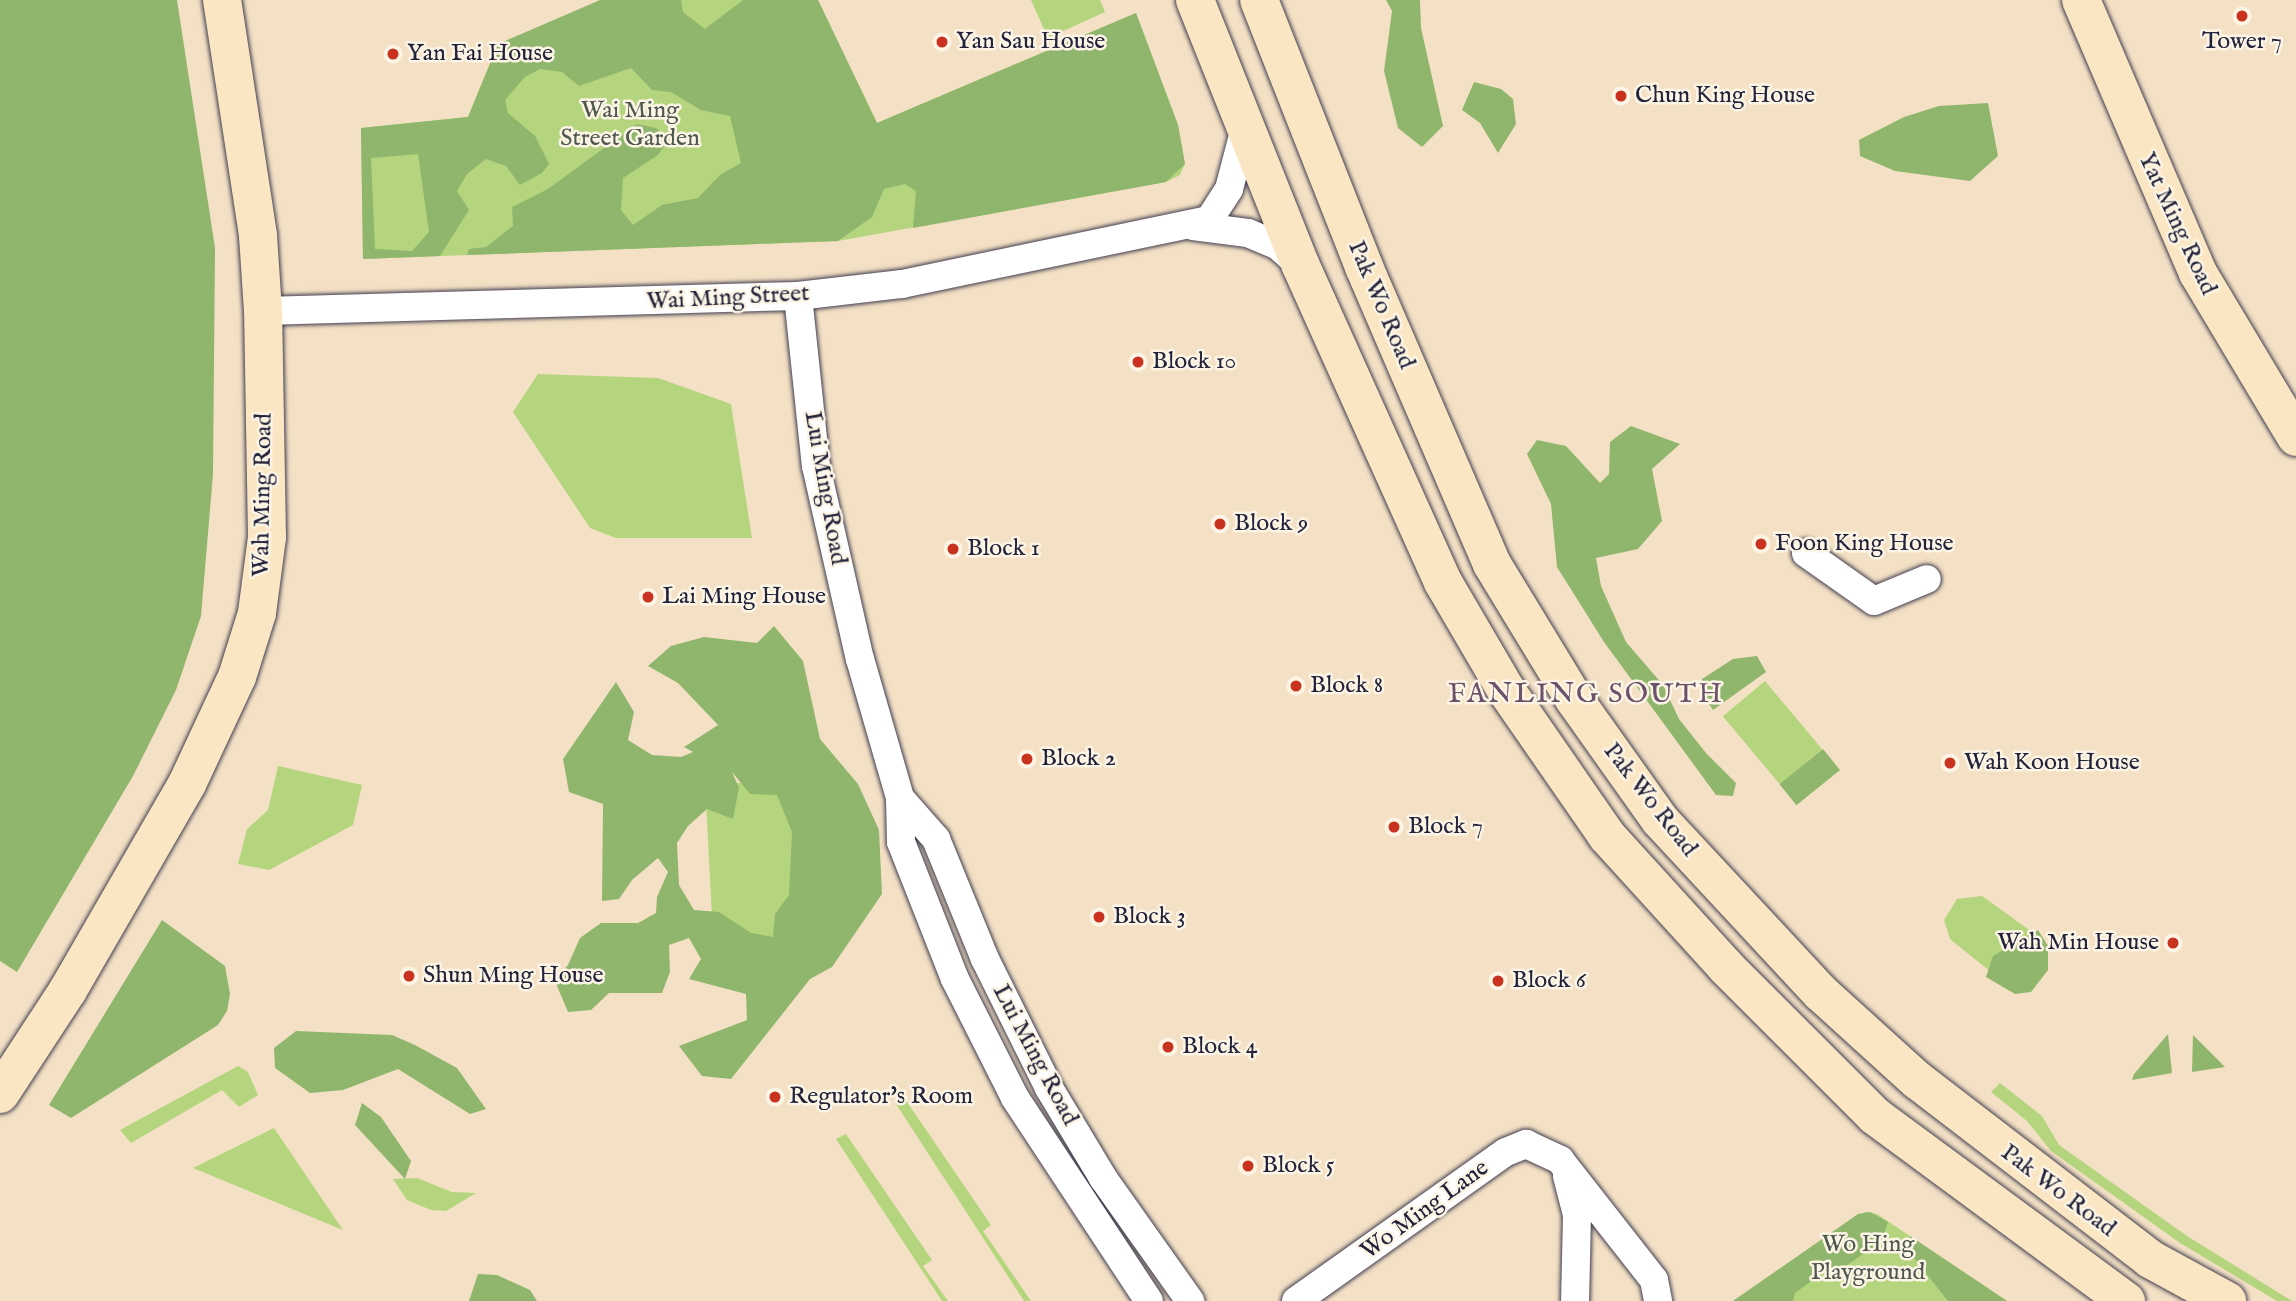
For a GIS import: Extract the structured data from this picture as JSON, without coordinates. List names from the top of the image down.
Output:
{
  "streets": {
    "main road": ["Yat Ming Road", "Pak Wo Road", "Wah Ming Road"],
    "street": ["Wai Ming Street", "Lui Ming Road", "Wo Ming Lane"]
  },
  "crossings": [
    ["Wai Ming Street", "Pak Wo Road"],
    ["Wai Ming Street", "Lui Ming Road"],
    ["Wai Ming Street", "Wah Ming Road"]
  ],
  "districts": ["FANLING SOUTH"],
  "parks": ["Wai Ming Street Garden", "Wo Hing Playground"],
  "places": [
    "Tower 7",
    "Yan Sau House",
    "Yan Fai House",
    "Chun King House",
    "Block 10",
    "Block 9",
    "Foon King House",
    "Block 1",
    "Lai Ming House",
    "Block 8",
    "Block 2",
    "Wah Koon House",
    "Block 7",
    "Block 3",
    "Wah Min House",
    "Shun Ming House",
    "Block 6",
    "Block 4",
    "Regulator's Room",
    "Block 5"
  ]
}
